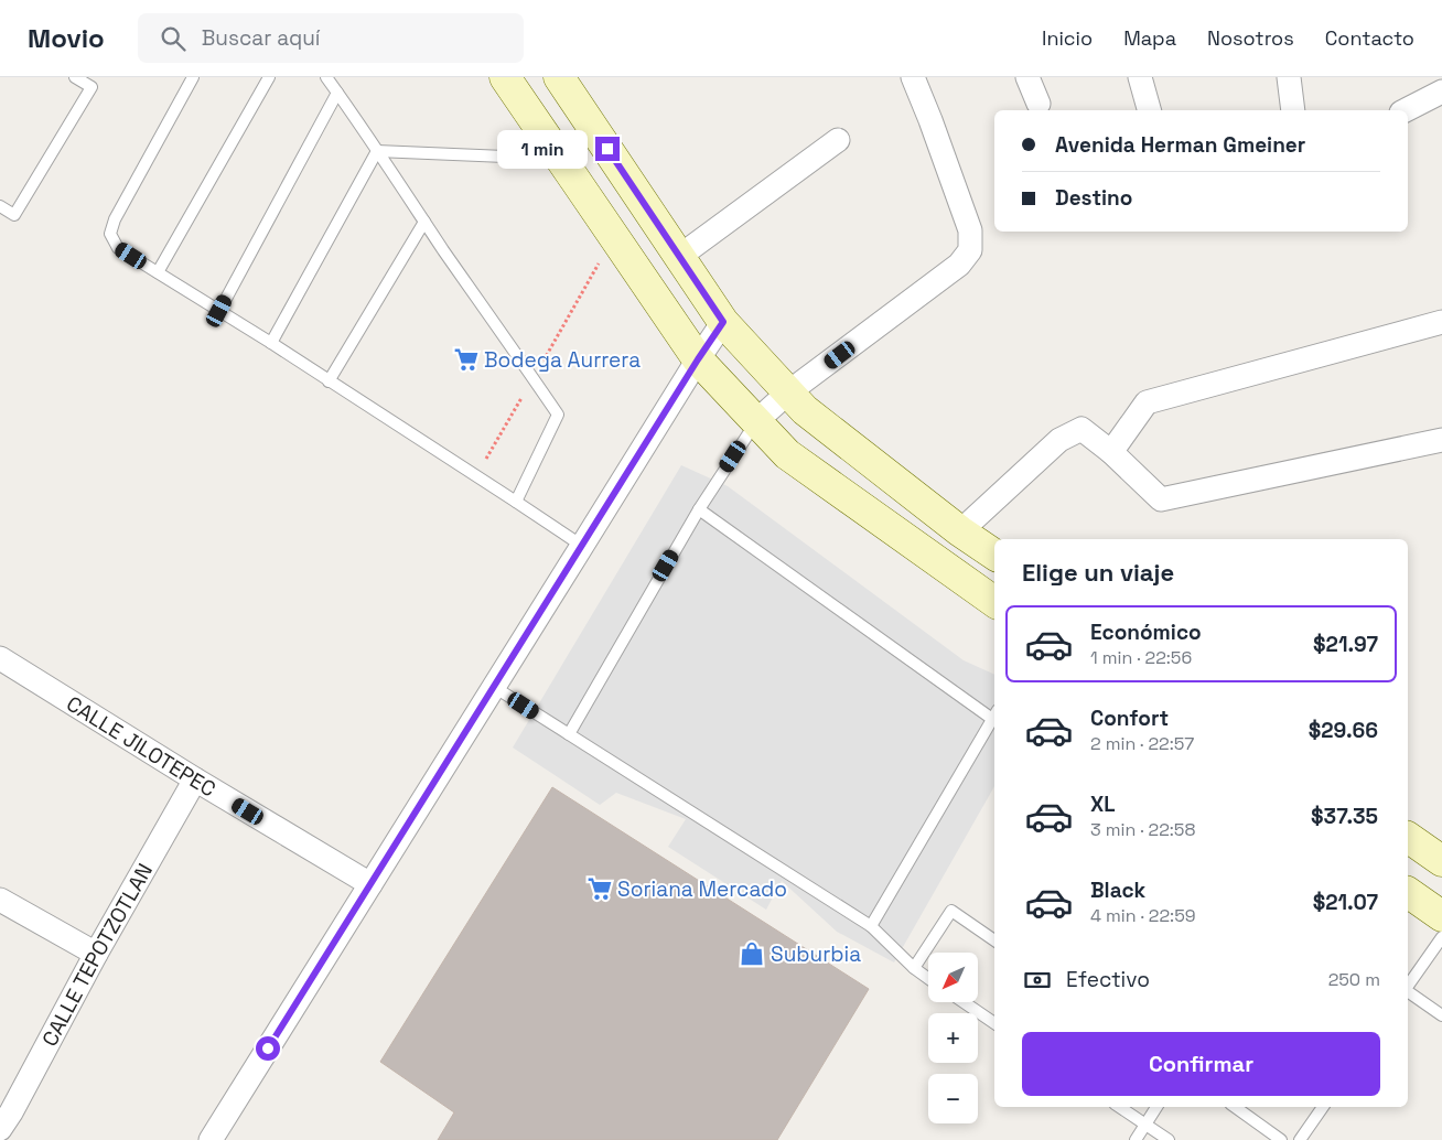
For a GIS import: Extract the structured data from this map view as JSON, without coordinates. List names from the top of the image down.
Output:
{
  "streets": {
    "street": ["CALLE JILOTEPEC", "CALLE TEPOTZOTLAN"]
  },
  "crossings": [
    ["CALLE JILOTEPEC", "CALLE TEPOTZOTLAN"]
  ],
  "places": {
    "supermarket": ["Bodega Aurrera", "Soriana Mercado"],
    "shop": ["Suburbia"]
  },
  "north": "bottom left",
  "page": {
    "header": "Movio",
    "search": "Buscar aquí",
    "nav": [
      "Inicio",
      "Mapa",
      "Nosotros",
      "Contacto"
    ],
    "banner": ["Avenida Herman Gmeiner", "Destino"],
    "bubble": "1 min",
    "heading": "Elige un viaje",
    "list": [
      {
        "name": "Económico",
        "note": "1 min · 22:56",
        "value": "$21.97"
      },
      {
        "name": "Confort",
        "note": "2 min · 22:57",
        "value": "$29.66"
      },
      {
        "name": "XL",
        "note": "3 min · 22:58",
        "value": "$37.35"
      },
      {
        "name": "Black",
        "note": "4 min · 22:59",
        "value": "$21.07"
      }
    ],
    "pay": ["Efectivo", "250 m"],
    "map_buttons": ["+", "−"],
    "buttons": "Confirmar"
  }
}
